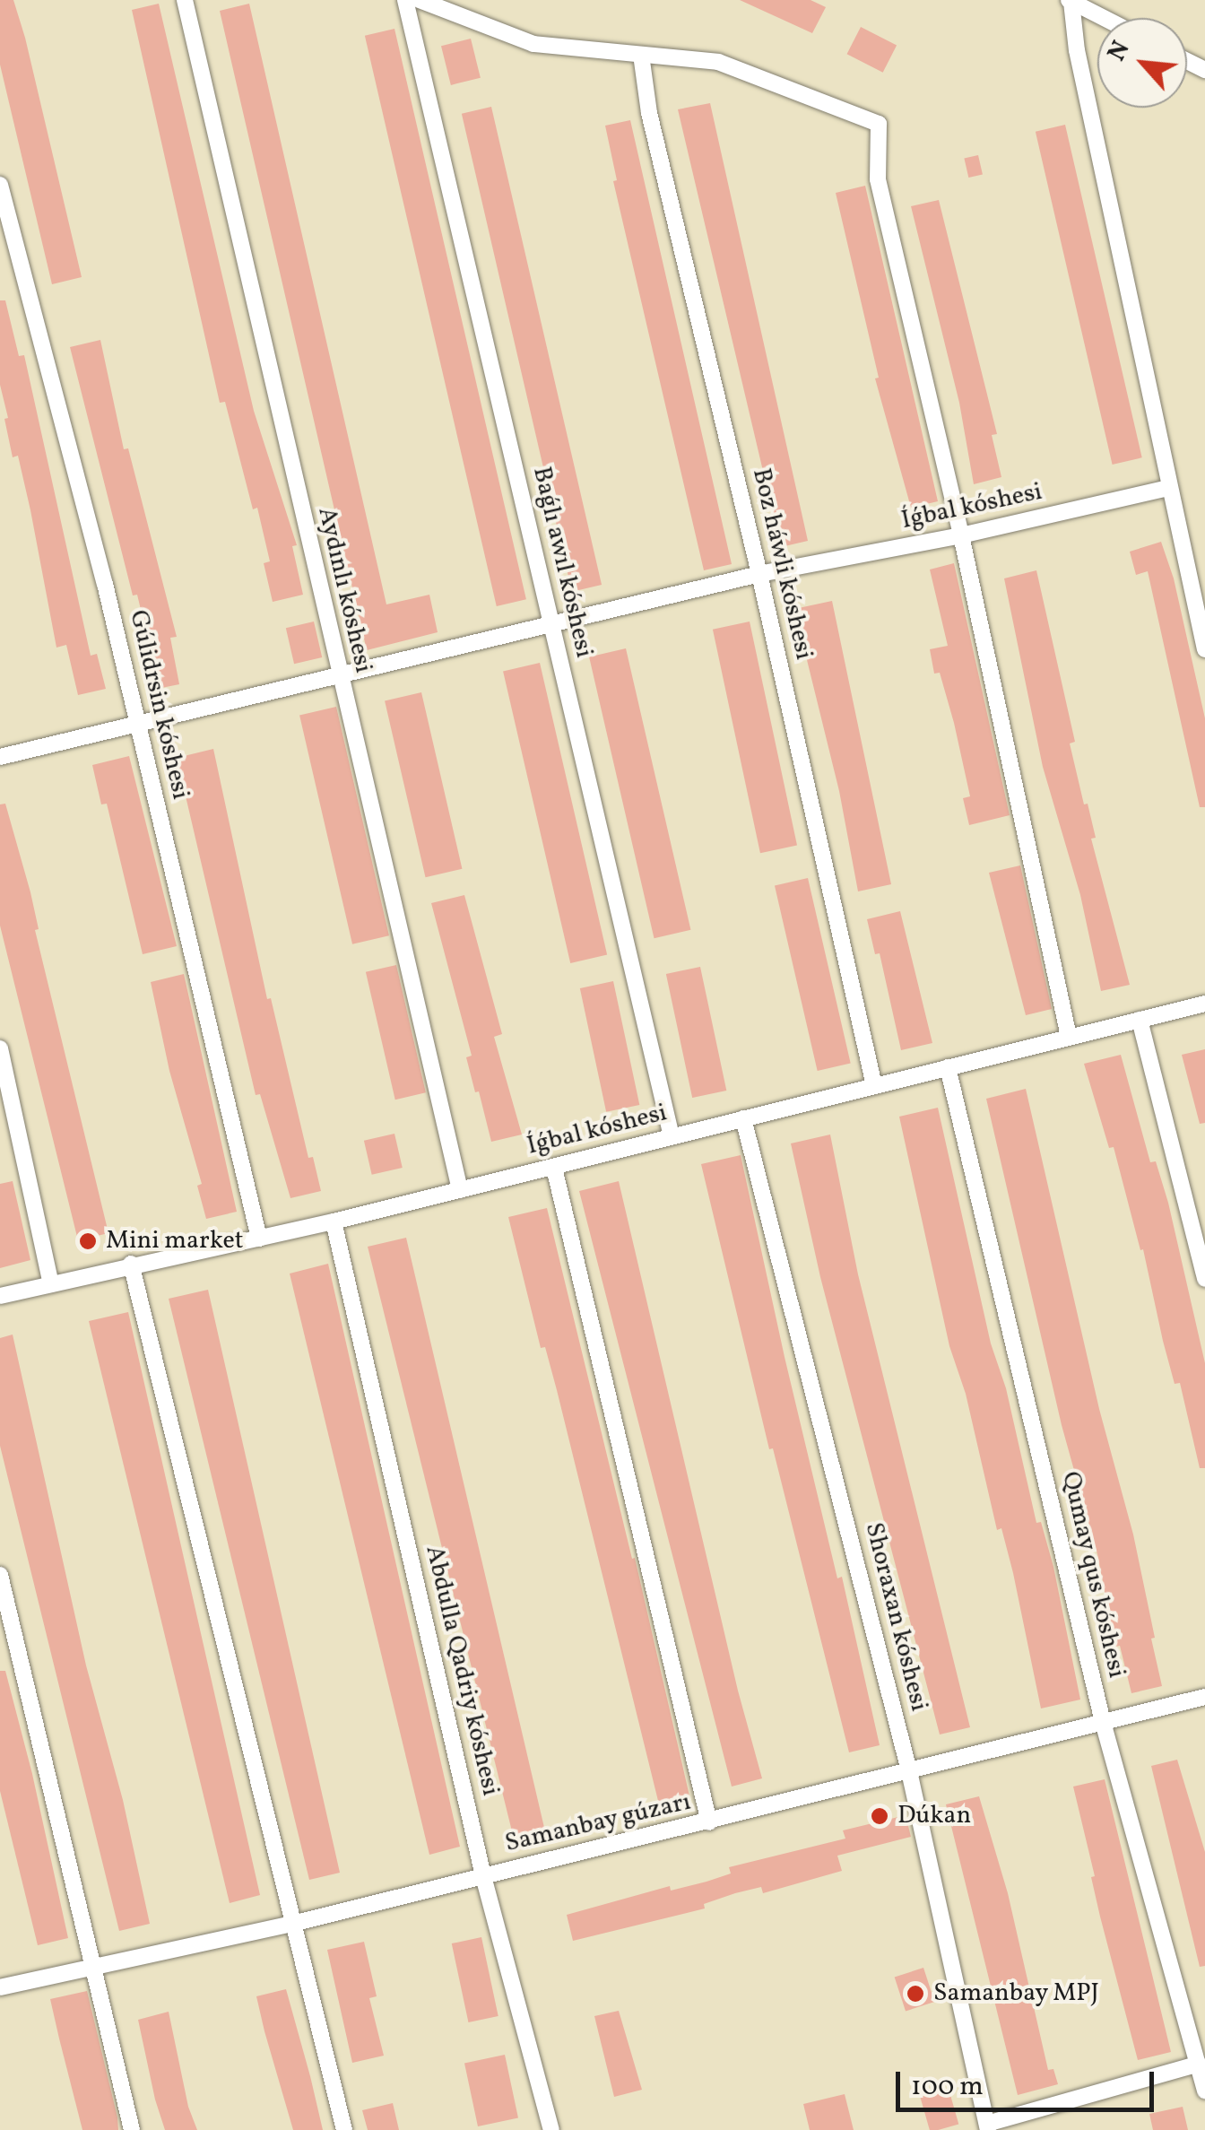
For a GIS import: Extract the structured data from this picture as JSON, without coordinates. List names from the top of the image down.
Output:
{
  "streets": {
    "street": [
      "Íǵbal kóshesi",
      "Baǵlı awıl kóshesi",
      "Boz háwli kóshesi",
      "Aydınlı kóshesi",
      "Gúlidrsin kóshesi",
      "Qumay qus kóshesi",
      "Shoraxan kóshesi",
      "Abdulla Qadriy kóshesi",
      "Samanbay gúzarı"
    ]
  },
  "crossings": [
    ["Íǵbal kóshesi", "Baǵlı awıl kóshesi"],
    ["Íǵbal kóshesi", "Boz háwli kóshesi"],
    ["Íǵbal kóshesi", "Aydınlı kóshesi"],
    ["Íǵbal kóshesi", "Gúlidrsin kóshesi"],
    ["Íǵbal kóshesi", "Qumay qus kóshesi"],
    ["Íǵbal kóshesi", "Shoraxan kóshesi"],
    ["Íǵbal kóshesi", "Abdulla Qadriy kóshesi"],
    ["Qumay qus kóshesi", "Samanbay gúzarı"],
    ["Shoraxan kóshesi", "Samanbay gúzarı"],
    ["Abdulla Qadriy kóshesi", "Samanbay gúzarı"]
  ],
  "places": ["Mini market", "Dúkan", "Samanbay MPJ"],
  "scale_bar": "100 m",
  "north": "top left"
}
